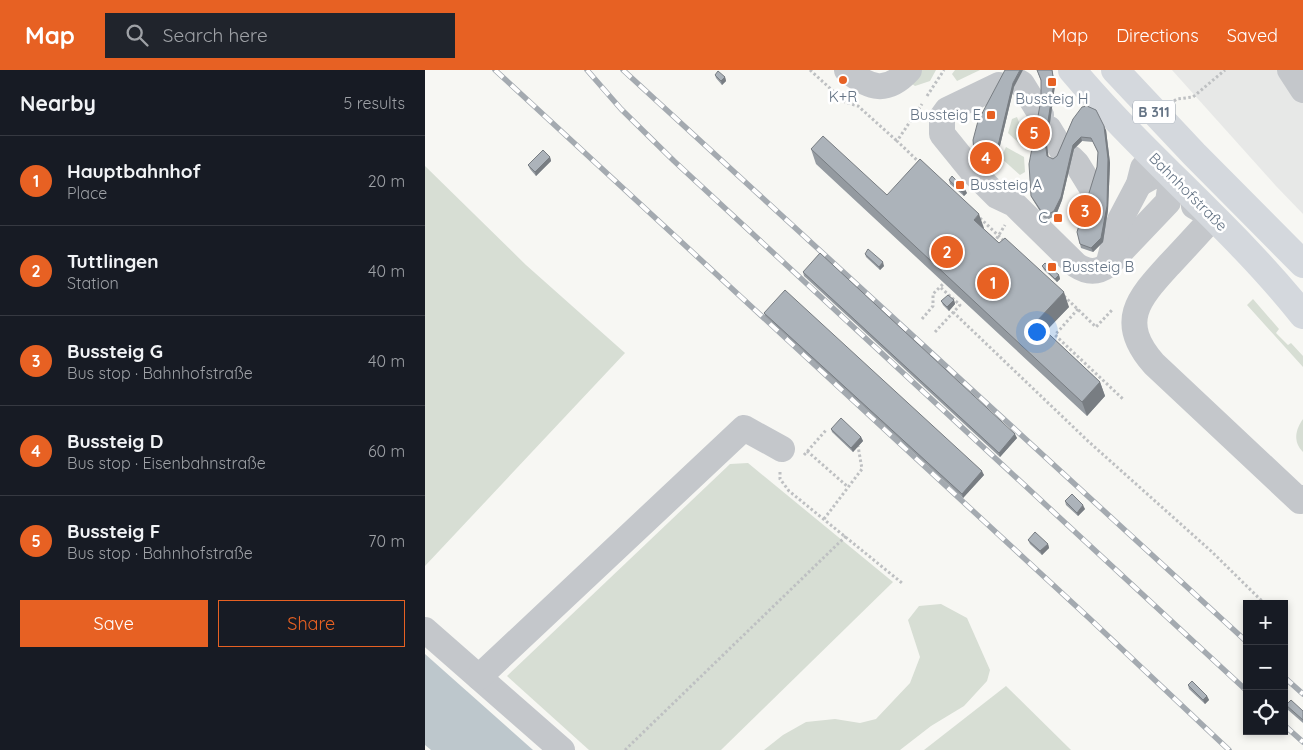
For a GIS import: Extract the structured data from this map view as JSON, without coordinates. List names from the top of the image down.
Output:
{
  "streets": {
    "main road": ["B 311", "Bahnhofstraße"]
  },
  "places": {
    "other": ["K+R"],
    "transit": [
      "Bussteig H",
      "Bussteig E",
      "Bussteig A",
      "C",
      "Bussteig B"
    ]
  },
  "page": {
    "header": "Map",
    "search": "Search here",
    "nav": ["Map", "Directions", "Saved"],
    "heading": ["Nearby", "5 results"],
    "pins": [
      "5",
      "4",
      "3",
      "2",
      "1"
    ],
    "list": [
      {
        "mark": "1",
        "name": "Hauptbahnhof",
        "note": "Place",
        "value": "20 m"
      },
      {
        "mark": "2",
        "name": "Tuttlingen",
        "note": "Station",
        "value": "40 m"
      },
      {
        "mark": "3",
        "name": "Bussteig G",
        "note": "Bus stop · Bahnhofstraße",
        "value": "40 m"
      },
      {
        "mark": "4",
        "name": "Bussteig D",
        "note": "Bus stop · Eisenbahnstraße",
        "value": "60 m"
      },
      {
        "mark": "5",
        "name": "Bussteig F",
        "note": "Bus stop · Bahnhofstraße",
        "value": "70 m"
      }
    ],
    "buttons": ["Save", "Share"],
    "map_buttons": ["+", "−"]
  }
}
